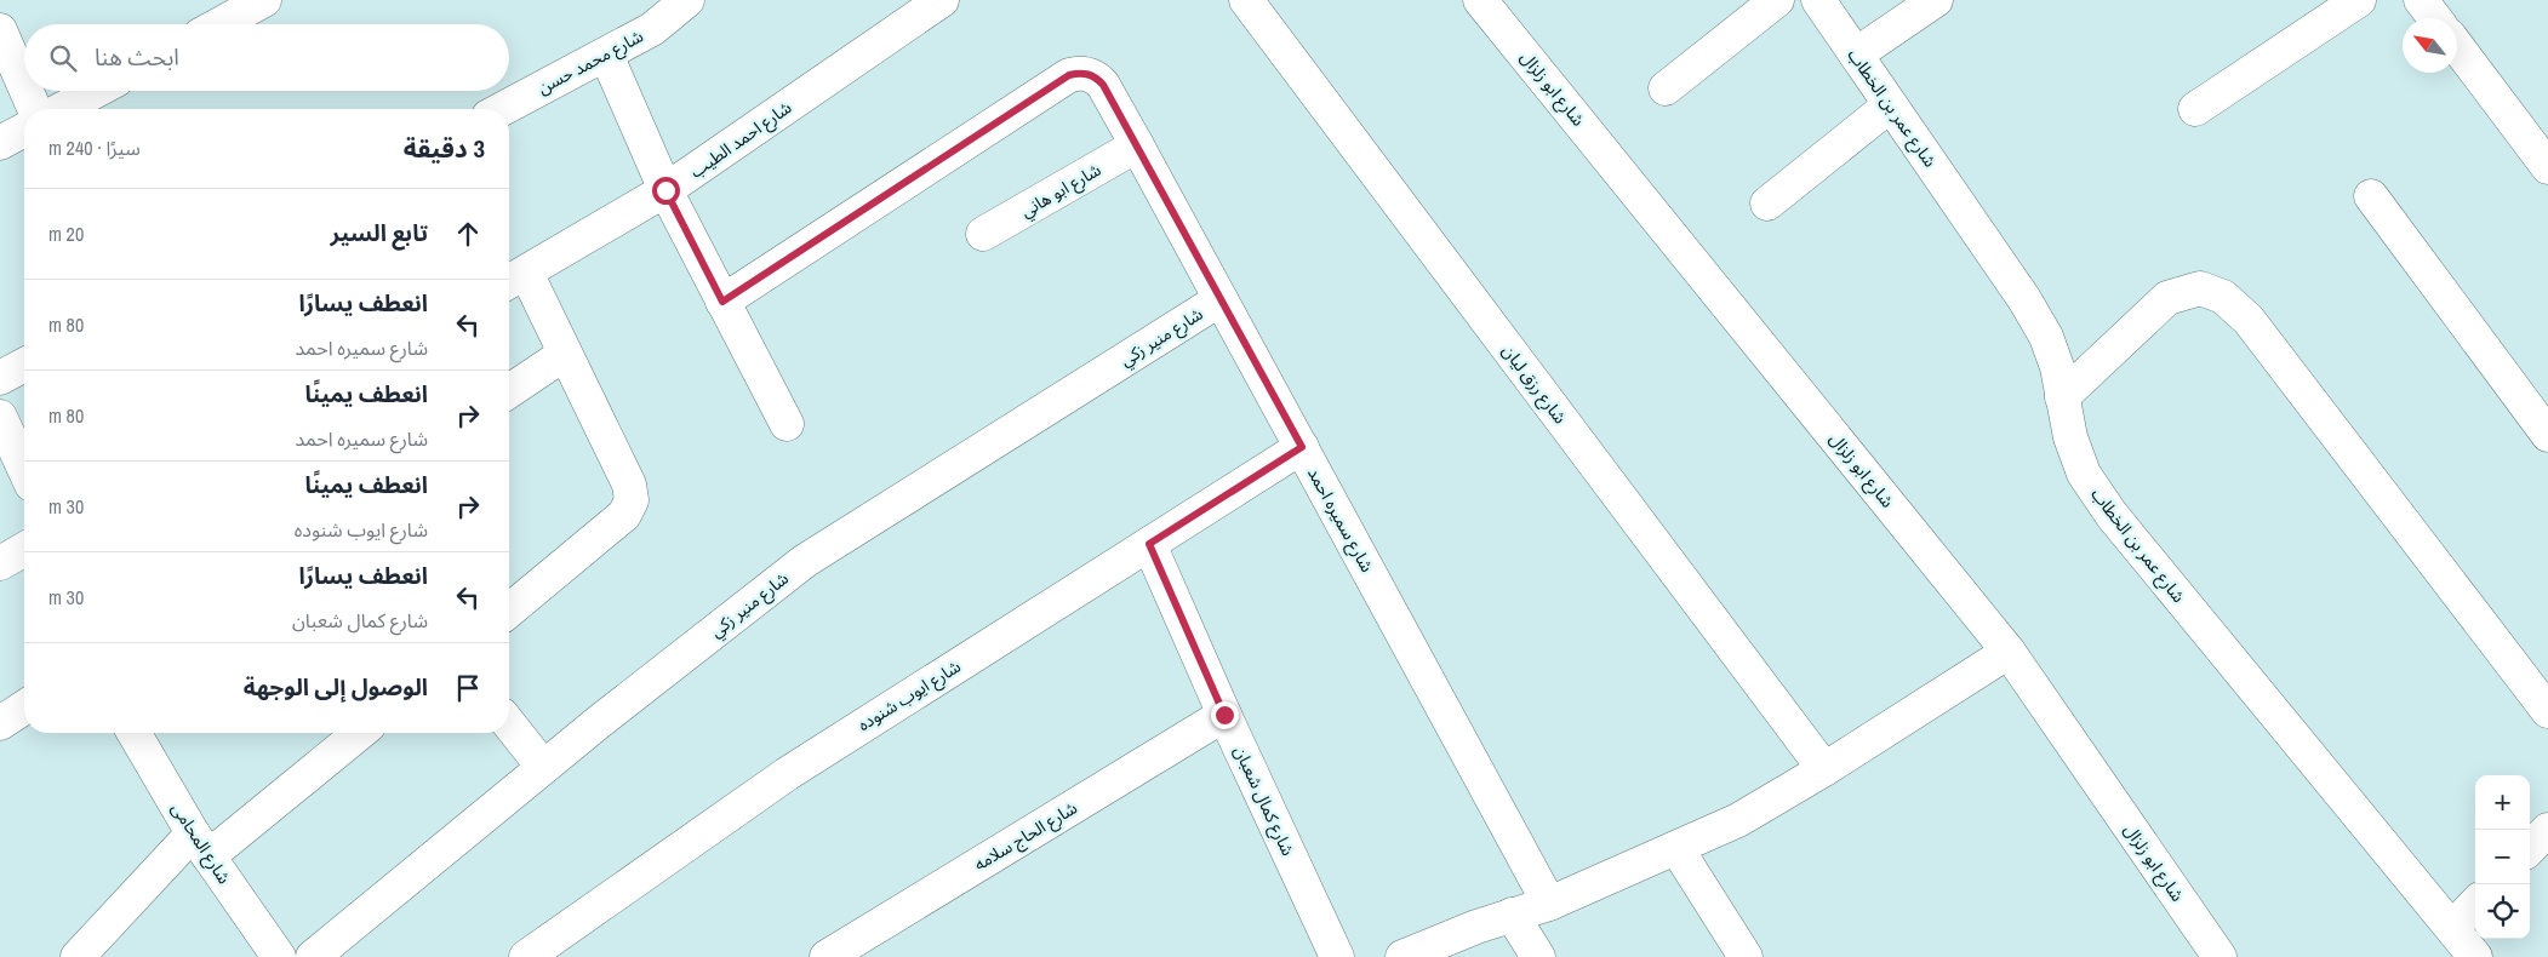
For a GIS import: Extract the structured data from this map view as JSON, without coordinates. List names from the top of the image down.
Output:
{
  "streets": {
    "street": [
      "شارع محمد حسن",
      "شارع ابو زلزال",
      "شارع عمر بن الخطاب",
      "شارع احمد الطيب",
      "شارع ابو هاني",
      "شارع منير زكي",
      "شارع رزق ليان",
      "شارع سميره احمد",
      "شارع ايوب شنوده",
      "شارع كمال شعبان",
      "شارع الحاج سلامه",
      "شارع المحامى"
    ]
  },
  "crossings": [
    ["شارع ابو هاني", "شارع سميره احمد"],
    ["شارع منير زكي", "شارع سميره احمد"],
    ["شارع سميره احمد", "شارع ايوب شنوده"],
    ["شارع ايوب شنوده", "شارع كمال شعبان"],
    ["شارع كمال شعبان", "شارع الحاج سلامه"]
  ],
  "north": "top left",
  "page": {
    "search": "ابحث هنا",
    "heading": ["3 دقيقة", "سيرًا · 240 m"],
    "list": [
      ["تابع السير", "20 m"],
      ["انعطف يسارًا", "شارع سميره احمد", "80 m"],
      ["انعطف يمينًا", "شارع سميره احمد", "80 m"],
      ["انعطف يمينًا", "شارع ايوب شنوده", "30 m"],
      ["انعطف يسارًا", "شارع كمال شعبان", "30 m"],
      "الوصول إلى الوجهة"
    ],
    "map_buttons": ["+", "−"]
  }
}
